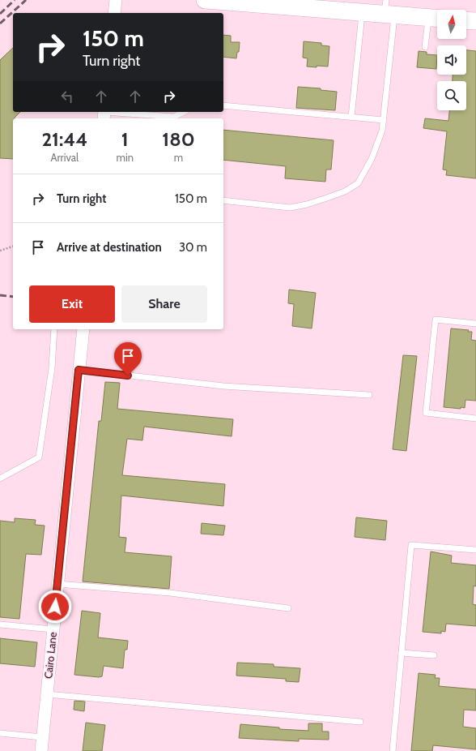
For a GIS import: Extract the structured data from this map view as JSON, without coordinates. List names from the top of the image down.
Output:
{
  "streets": {
    "street": ["Cairo Lane"]
  },
  "north": "top",
  "page": {
    "turn": ["150 m", "Turn right"],
    "eta": [
      "21:44",
      "Arrival",
      "1",
      "min",
      "180",
      "m"
    ],
    "list": [
      {
        "name": "Turn right",
        "value": "150 m"
      },
      {
        "name": "Arrive at destination",
        "value": "30 m"
      }
    ],
    "buttons": ["Exit", "Share"]
  }
}
